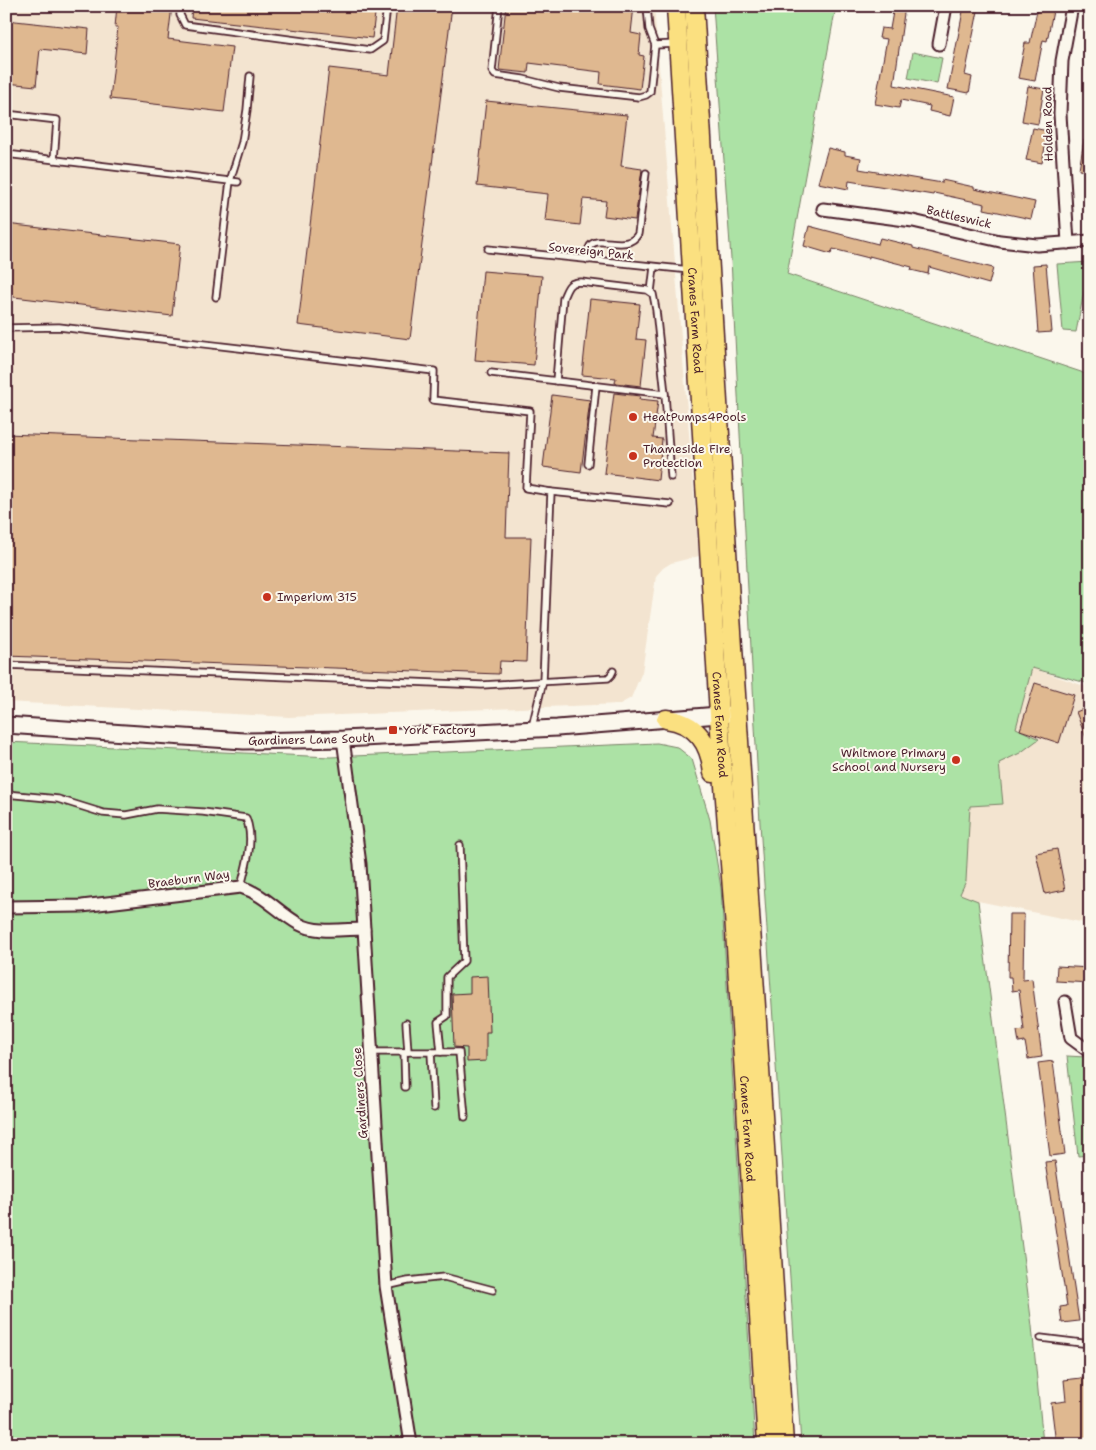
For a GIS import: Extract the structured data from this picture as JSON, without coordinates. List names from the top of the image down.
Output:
{
  "streets": {
    "main road": ["Cranes Farm Road"],
    "street": [
      "Holden Road",
      "Battleswick",
      "Gardiners Lane South",
      "Braeburn Way",
      "Gardiners Close"
    ],
    "lane": ["Sovereign Park"]
  },
  "crossings": [
    ["Holden Road", "Battleswick"],
    ["Sovereign Park", "Cranes Farm Road"],
    ["Cranes Farm Road", "Gardiners Lane South"],
    ["Gardiners Lane South", "Gardiners Close"],
    ["Braeburn Way", "Gardiners Close"]
  ],
  "places": {
    "other": [
      "HeatPumps4Pools",
      "Thameside Fire Protection",
      "Imperium 315",
      "Whitmore Primary School and Nursery"
    ],
    "transit": ["York Factory"]
  }
}
